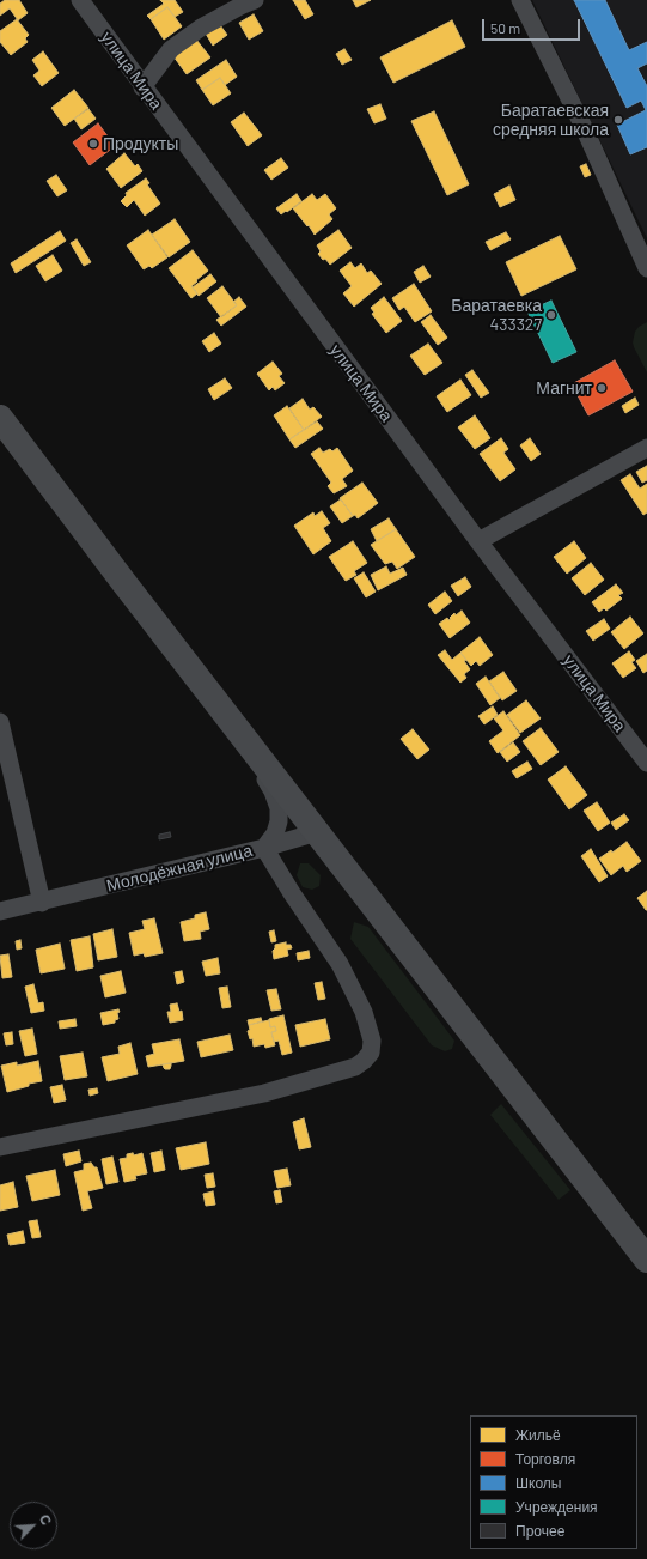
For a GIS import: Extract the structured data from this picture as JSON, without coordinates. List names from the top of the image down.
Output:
{
  "streets": {
    "street": ["улица Мира", "Молодёжная улица"]
  },
  "places": [
    "Баратаевская средняя школа",
    "Продукты",
    "Баратаевка 433327",
    "Магнит"
  ],
  "legend": [
    "Жильё",
    "Торговля",
    "Школы",
    "Учреждения",
    "Прочее"
  ],
  "scale_bar": "50 m",
  "north": "top right"
}
